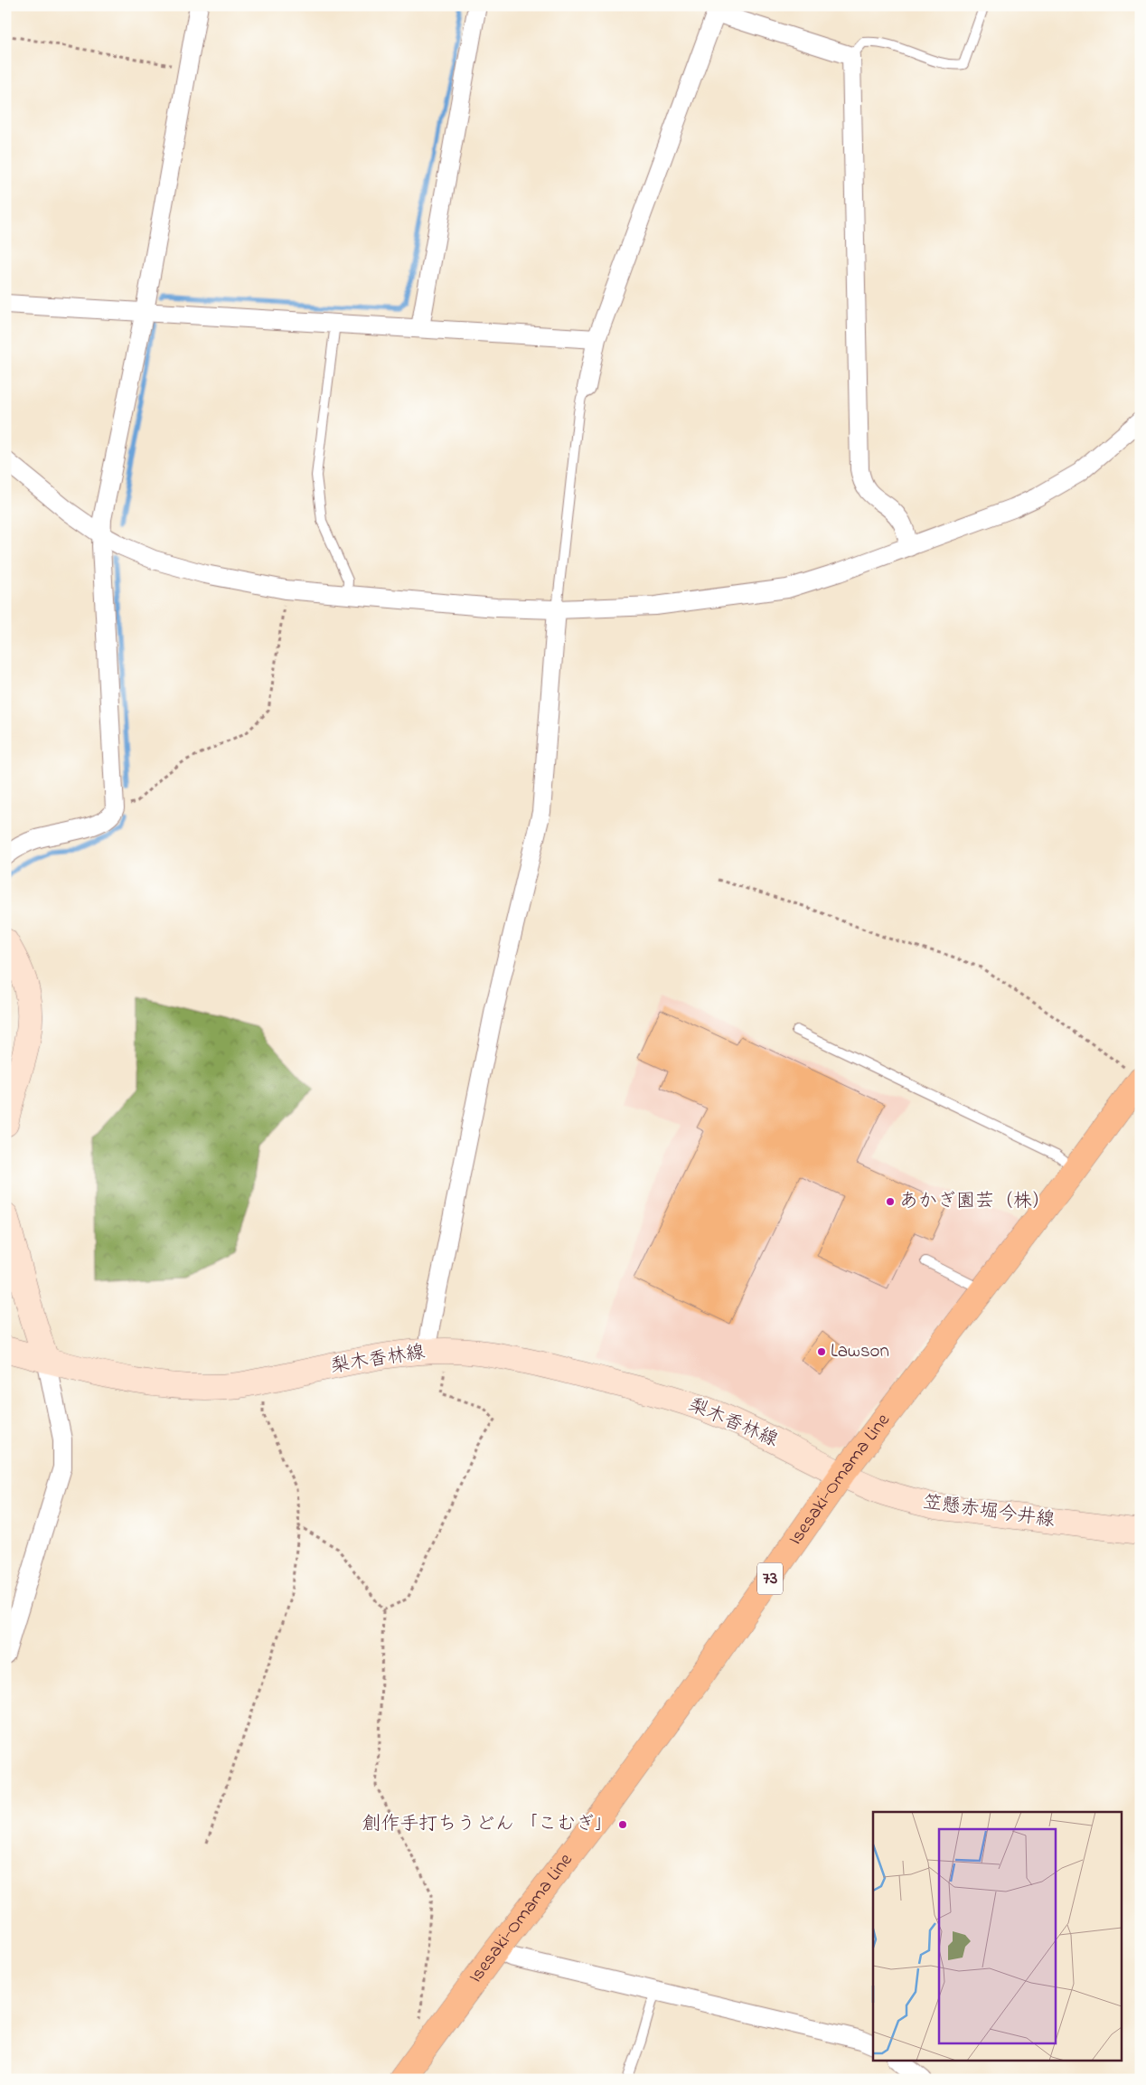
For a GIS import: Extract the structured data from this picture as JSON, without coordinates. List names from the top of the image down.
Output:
{
  "streets": {
    "main road": [
      "梨木香林線",
      "Isesaki-Omama Line",
      "笠懸赤堀今井線",
      "73"
    ]
  },
  "crossings": [
    ["梨木香林線", "Isesaki-Omama Line"],
    ["梨木香林線", "笠懸赤堀今井線"],
    ["Isesaki-Omama Line", "笠懸赤堀今井線"]
  ],
  "places": ["あかぎ園芸（株）", "Lawson", "創作手打ちうどん 「こむぎ」"]
}
